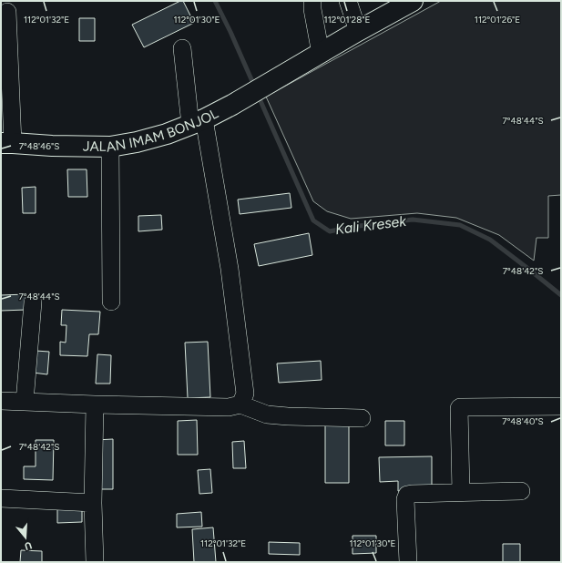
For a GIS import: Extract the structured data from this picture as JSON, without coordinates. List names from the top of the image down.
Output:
{
  "streets": {
    "main road": ["JALAN IMAM BONJOL"]
  },
  "water": ["Kali Kresek"],
  "north": "bottom",
  "coordinates": [
    "112°01'32\"E",
    "112°01'30\"E",
    "112°01'28\"E",
    "112°01'26\"E",
    "7°48'44\"S",
    "7°48'46\"S",
    "7°48'42\"S",
    "7°48'40\"S"
  ]
}
